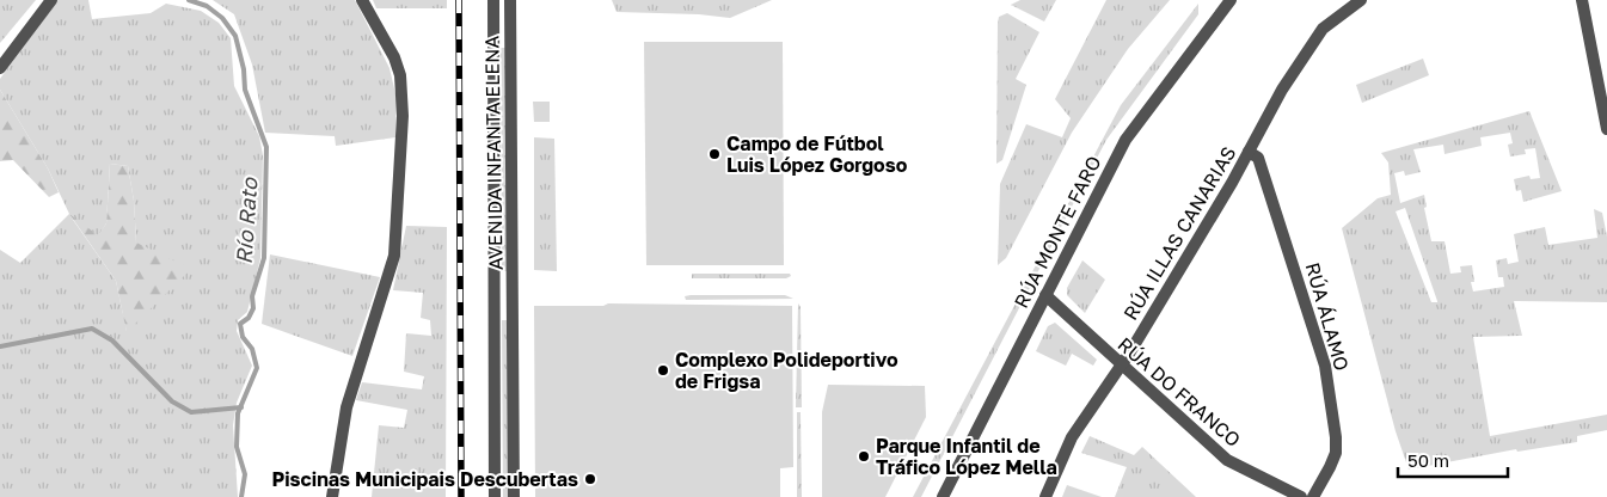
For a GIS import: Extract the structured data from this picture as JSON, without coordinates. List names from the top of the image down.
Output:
{
  "streets": {
    "street": [
      "AVENIDA INFANTA ELENA",
      "RÚA MONTE FARO",
      "RÚA ILLAS CANARIAS",
      "RÚA ÁLAMO",
      "RÚA DO FRANCO"
    ]
  },
  "crossings": [
    ["RÚA MONTE FARO", "RÚA DO FRANCO"],
    ["RÚA ILLAS CANARIAS", "RÚA ÁLAMO"],
    ["RÚA ILLAS CANARIAS", "RÚA DO FRANCO"]
  ],
  "water": ["Río Rato"],
  "places": [
    "Campo de Fútbol Luis López Gorgoso",
    "Complexo Polideportivo de Frigsa",
    "Parque Infantil de Tráfico López Mella",
    "Piscinas Municipais Descubertas"
  ],
  "scale_bar": "50 m"
}
